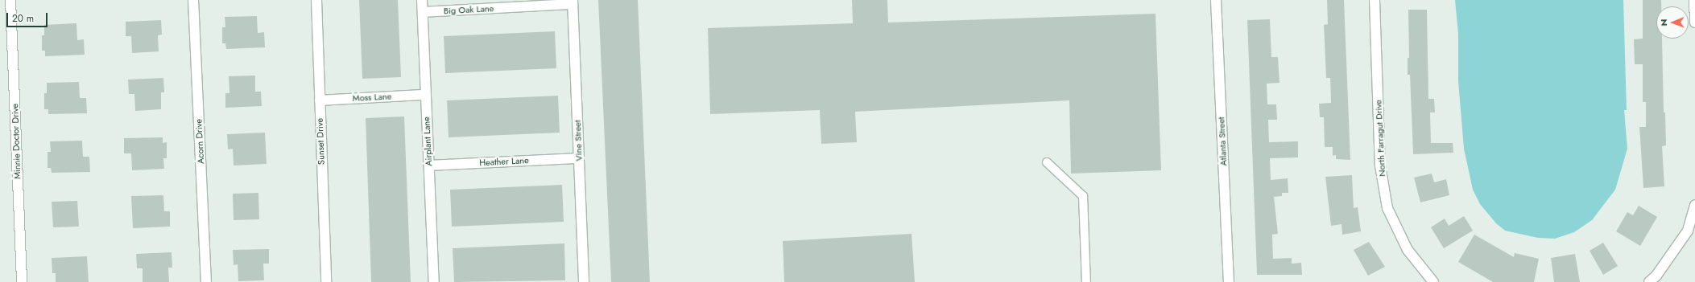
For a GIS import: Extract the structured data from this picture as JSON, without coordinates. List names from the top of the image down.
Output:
{
  "streets": {
    "street": [
      "Big Oak Lane",
      "Moss Lane",
      "North Farragut Drive",
      "Vine Street",
      "Minnie Doctor Drive",
      "Acorn Drive",
      "Sunset Drive",
      "Airplant Lane",
      "Atlanta Street",
      "Heather Lane"
    ]
  },
  "crossings": [
    ["Big Oak Lane", "Vine Street"],
    ["Big Oak Lane", "Airplant Lane"],
    ["Moss Lane", "Sunset Drive"],
    ["Moss Lane", "Airplant Lane"],
    ["Vine Street", "Heather Lane"],
    ["Airplant Lane", "Heather Lane"]
  ],
  "scale_bar": "20 m",
  "north": "left"
}
